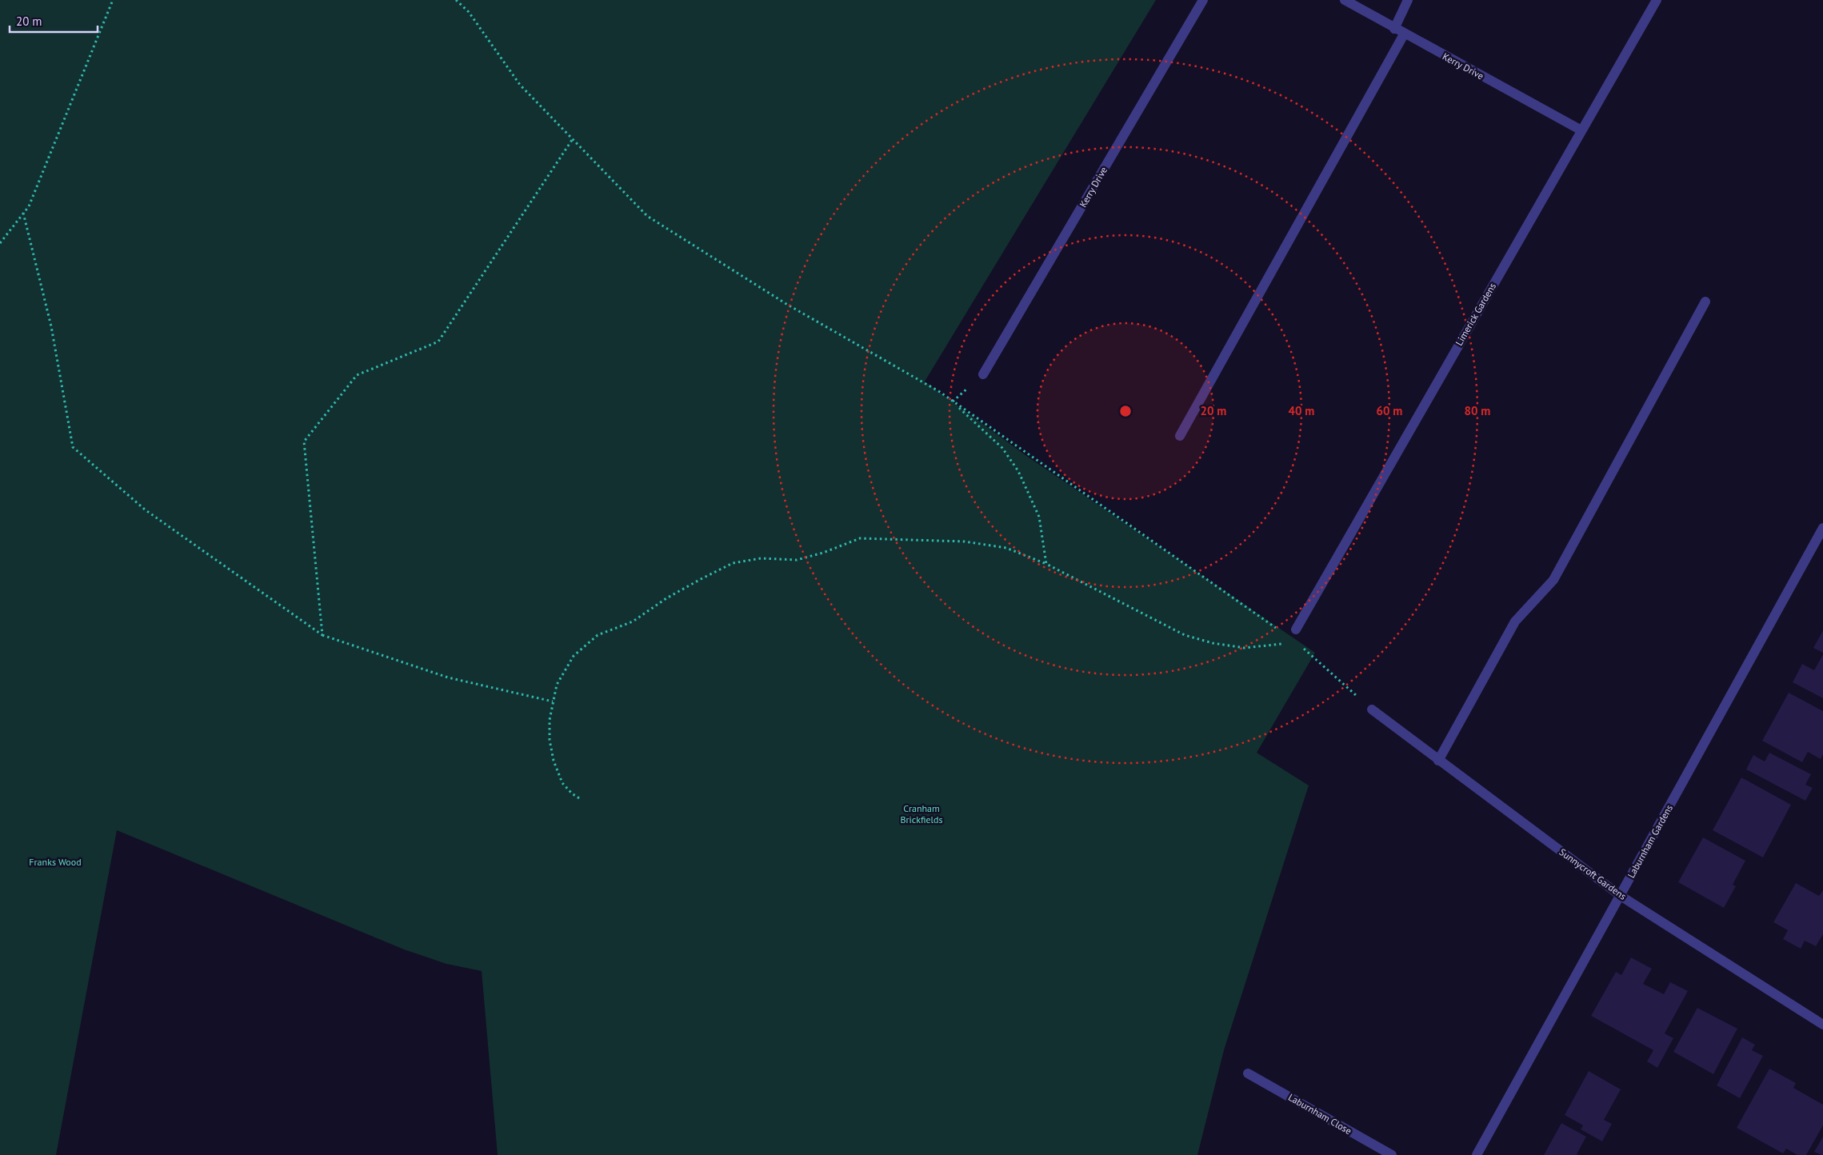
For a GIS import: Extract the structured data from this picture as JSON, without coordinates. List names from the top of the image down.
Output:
{
  "streets": {
    "street": [
      "Kerry Drive",
      "Limerick Gardens",
      "Laburnham Gardens",
      "Sunnycroft Gardens",
      "Laburnham Close"
    ]
  },
  "crossings": [
    ["Kerry Drive", "Limerick Gardens"],
    ["Laburnham Gardens", "Sunnycroft Gardens"]
  ],
  "parks": ["Cranham Brickfields", "Franks Wood"],
  "scale_bar": "20 m",
  "rings": [
    "20 m",
    "40 m",
    "60 m",
    "80 m"
  ]
}
